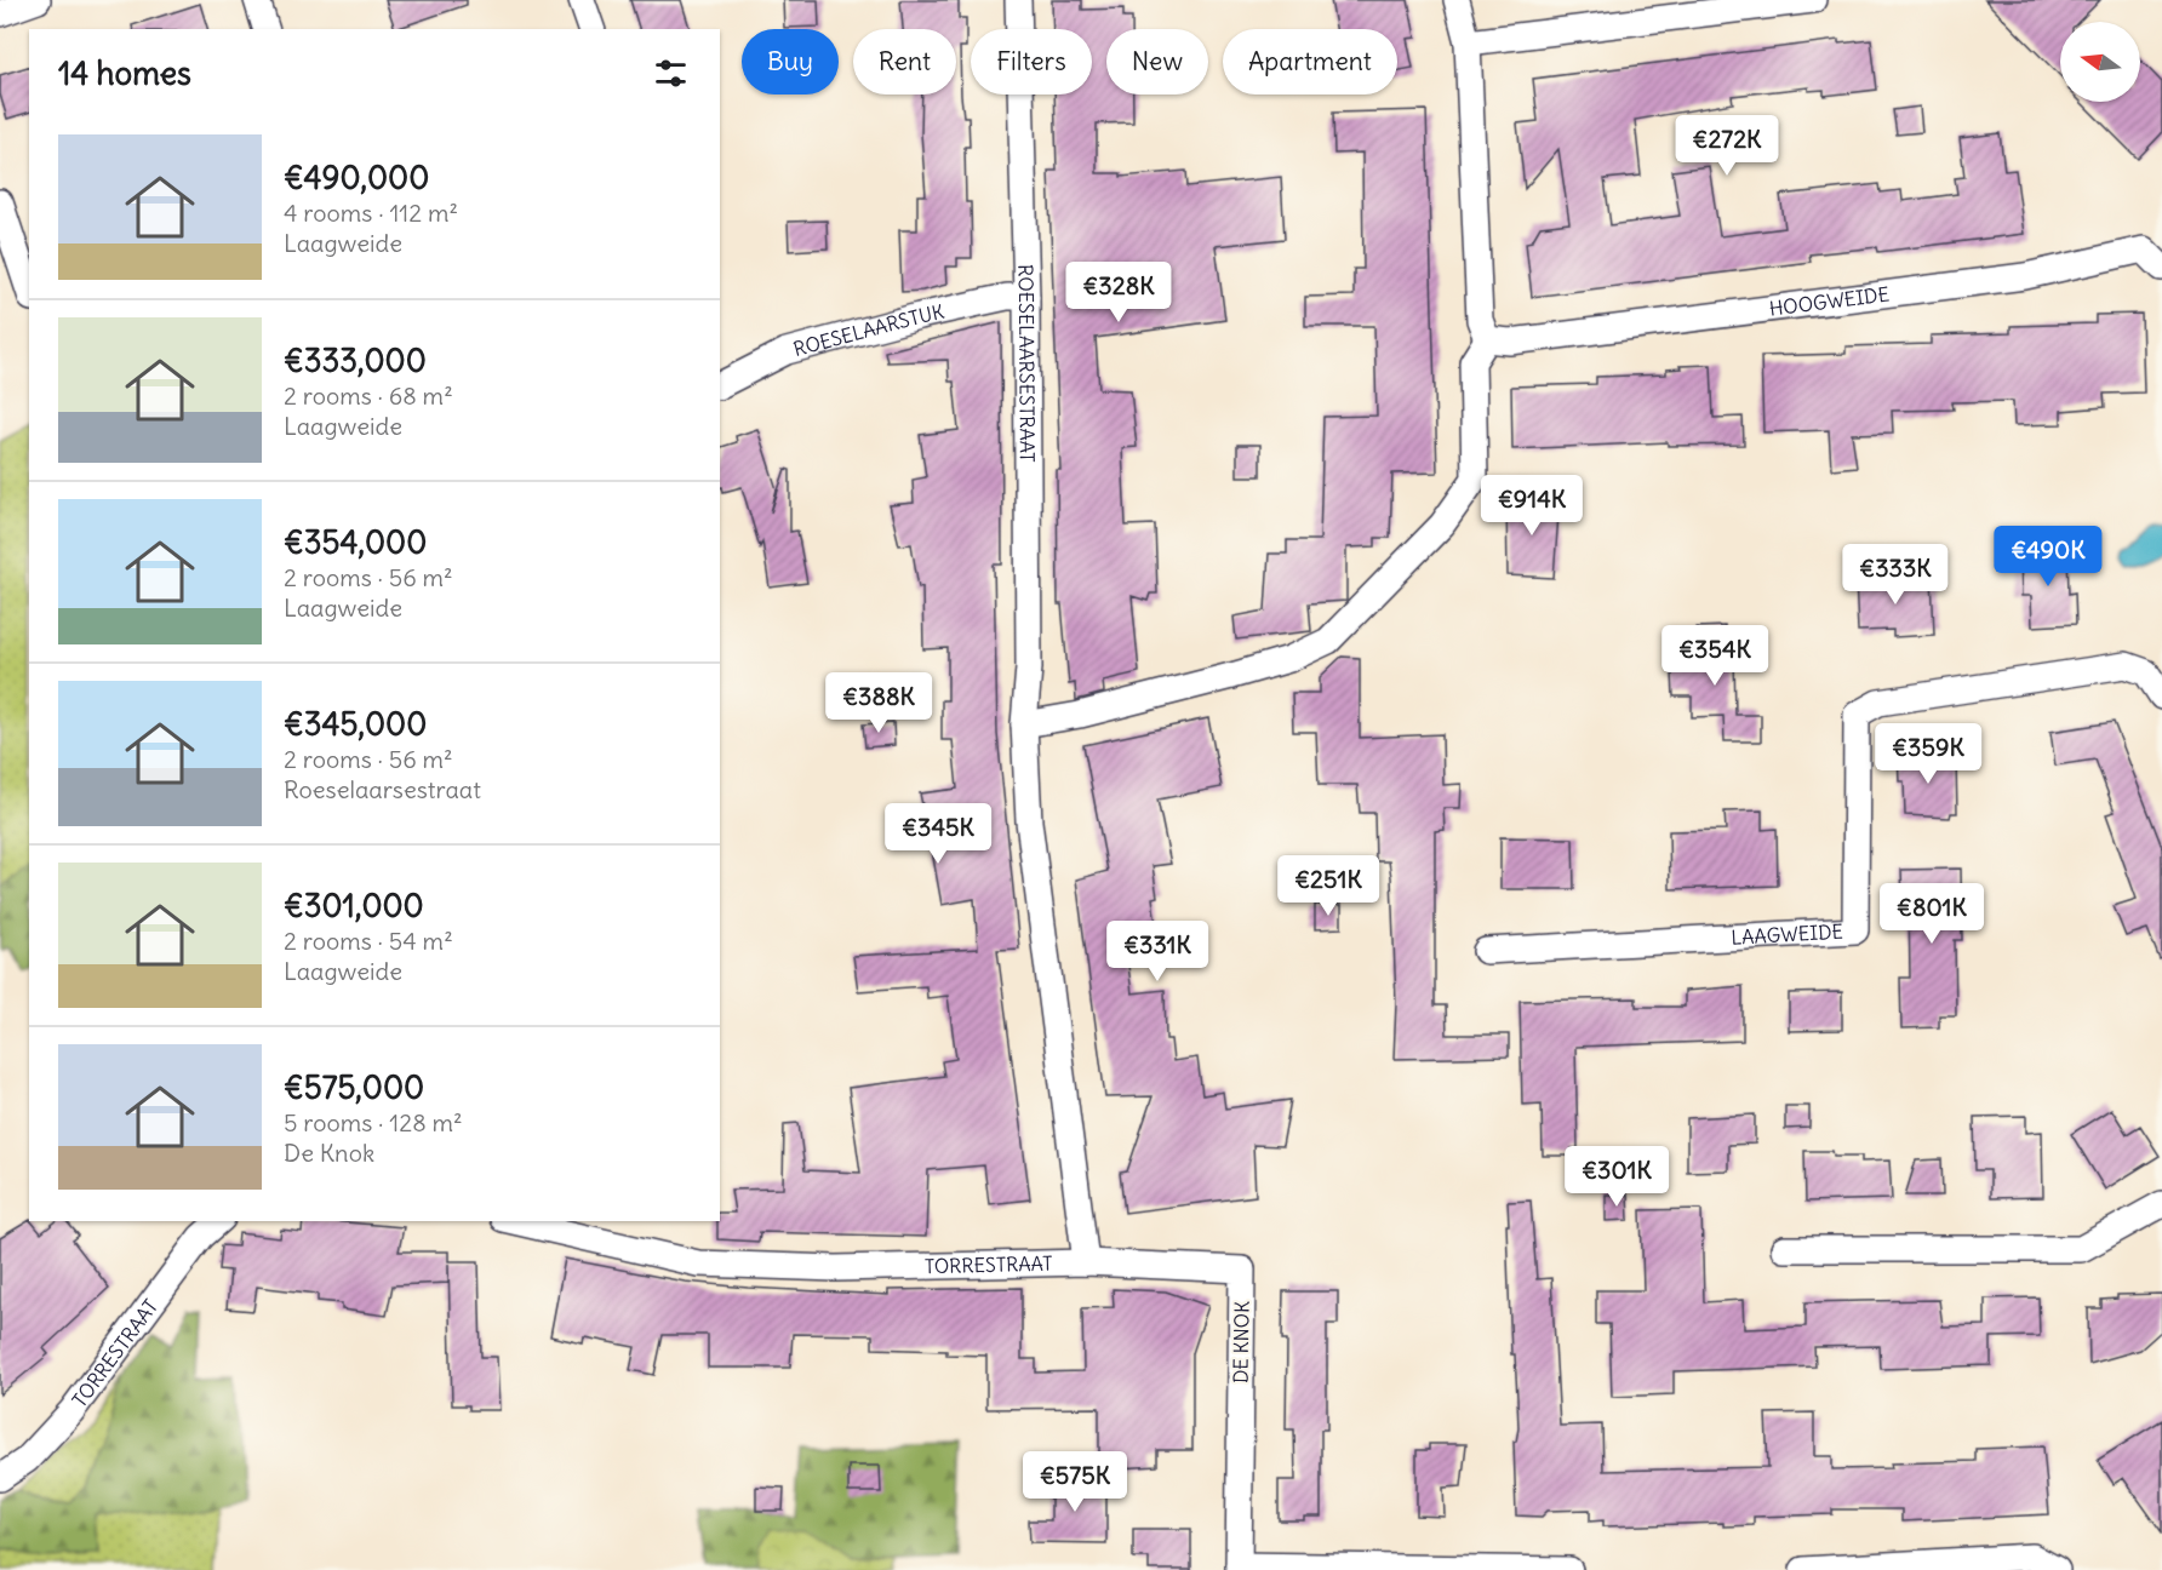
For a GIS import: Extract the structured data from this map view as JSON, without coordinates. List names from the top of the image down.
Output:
{
  "streets": {
    "street": [
      "HOOGWEIDE",
      "ROESELAARSTUK",
      "ROESELAARSESTRAAT",
      "LAAGWEIDE",
      "TORRESTRAAT",
      "DE KNOK"
    ]
  },
  "crossings": [
    ["ROESELAARSTUK", "ROESELAARSESTRAAT"],
    ["ROESELAARSESTRAAT", "TORRESTRAAT"],
    ["ROESELAARSESTRAAT", "DE KNOK"],
    ["TORRESTRAAT", "DE KNOK"]
  ],
  "north": "left",
  "page": {
    "chip": [
      "Buy",
      "Rent",
      "Filters",
      "New",
      "Apartment"
    ],
    "heading": "14 homes",
    "price": [
      "€272K",
      "€328K",
      "€914K",
      "€490K",
      "€333K",
      "€354K",
      "€388K",
      "€359K",
      "€345K",
      "€251K",
      "€801K",
      "€331K",
      "€301K",
      "€575K"
    ],
    "list": [
      {
        "name": "€490,000",
        "note": "4 rooms · 112 m² · Laagweide"
      },
      {
        "name": "€333,000",
        "note": "2 rooms · 68 m² · Laagweide"
      },
      {
        "name": "€354,000",
        "note": "2 rooms · 56 m² · Laagweide"
      },
      {
        "name": "€345,000",
        "note": "2 rooms · 56 m² · Roeselaarsestraat"
      },
      {
        "name": "€301,000",
        "note": "2 rooms · 54 m² · Laagweide"
      },
      {
        "name": "€575,000",
        "note": "5 rooms · 128 m² · De Knok"
      }
    ]
  }
}
